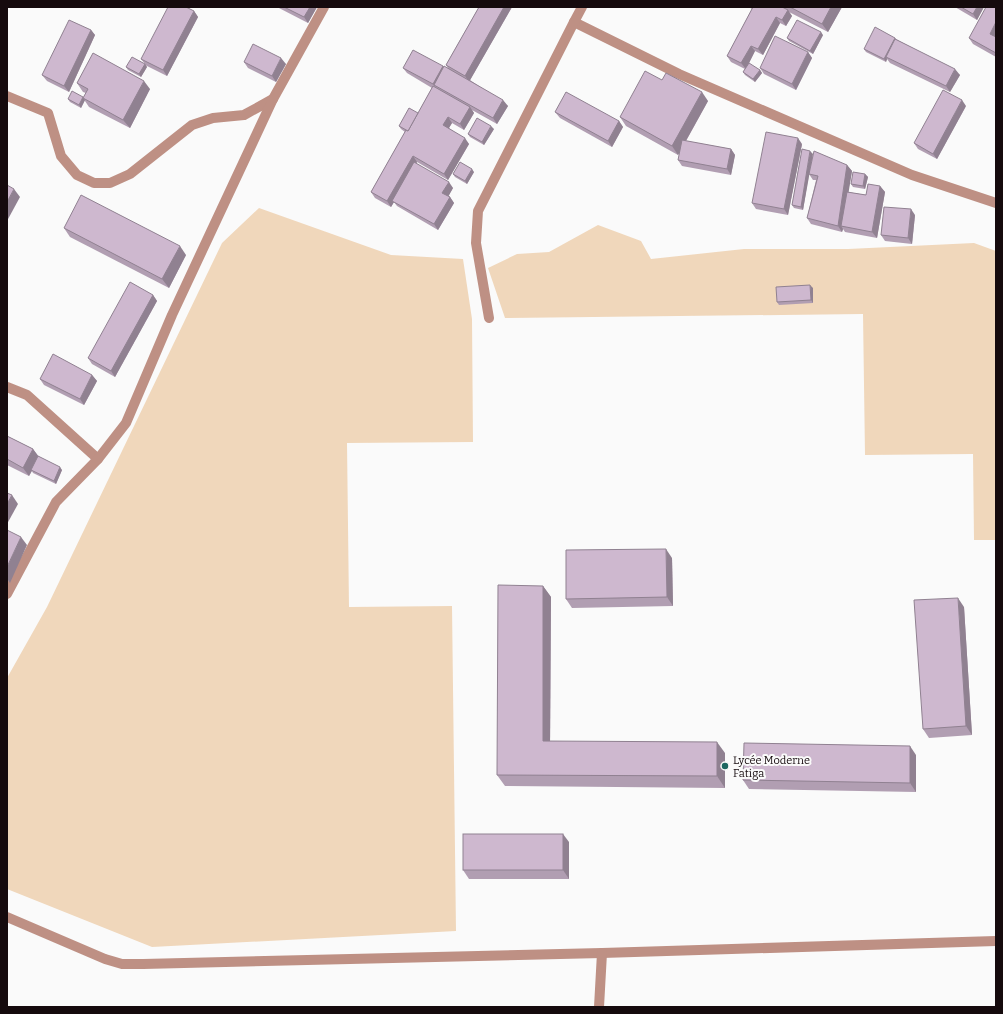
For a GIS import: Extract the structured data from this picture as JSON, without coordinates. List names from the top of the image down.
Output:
{
  "places": ["Lycée Moderne Fatiga"]
}
